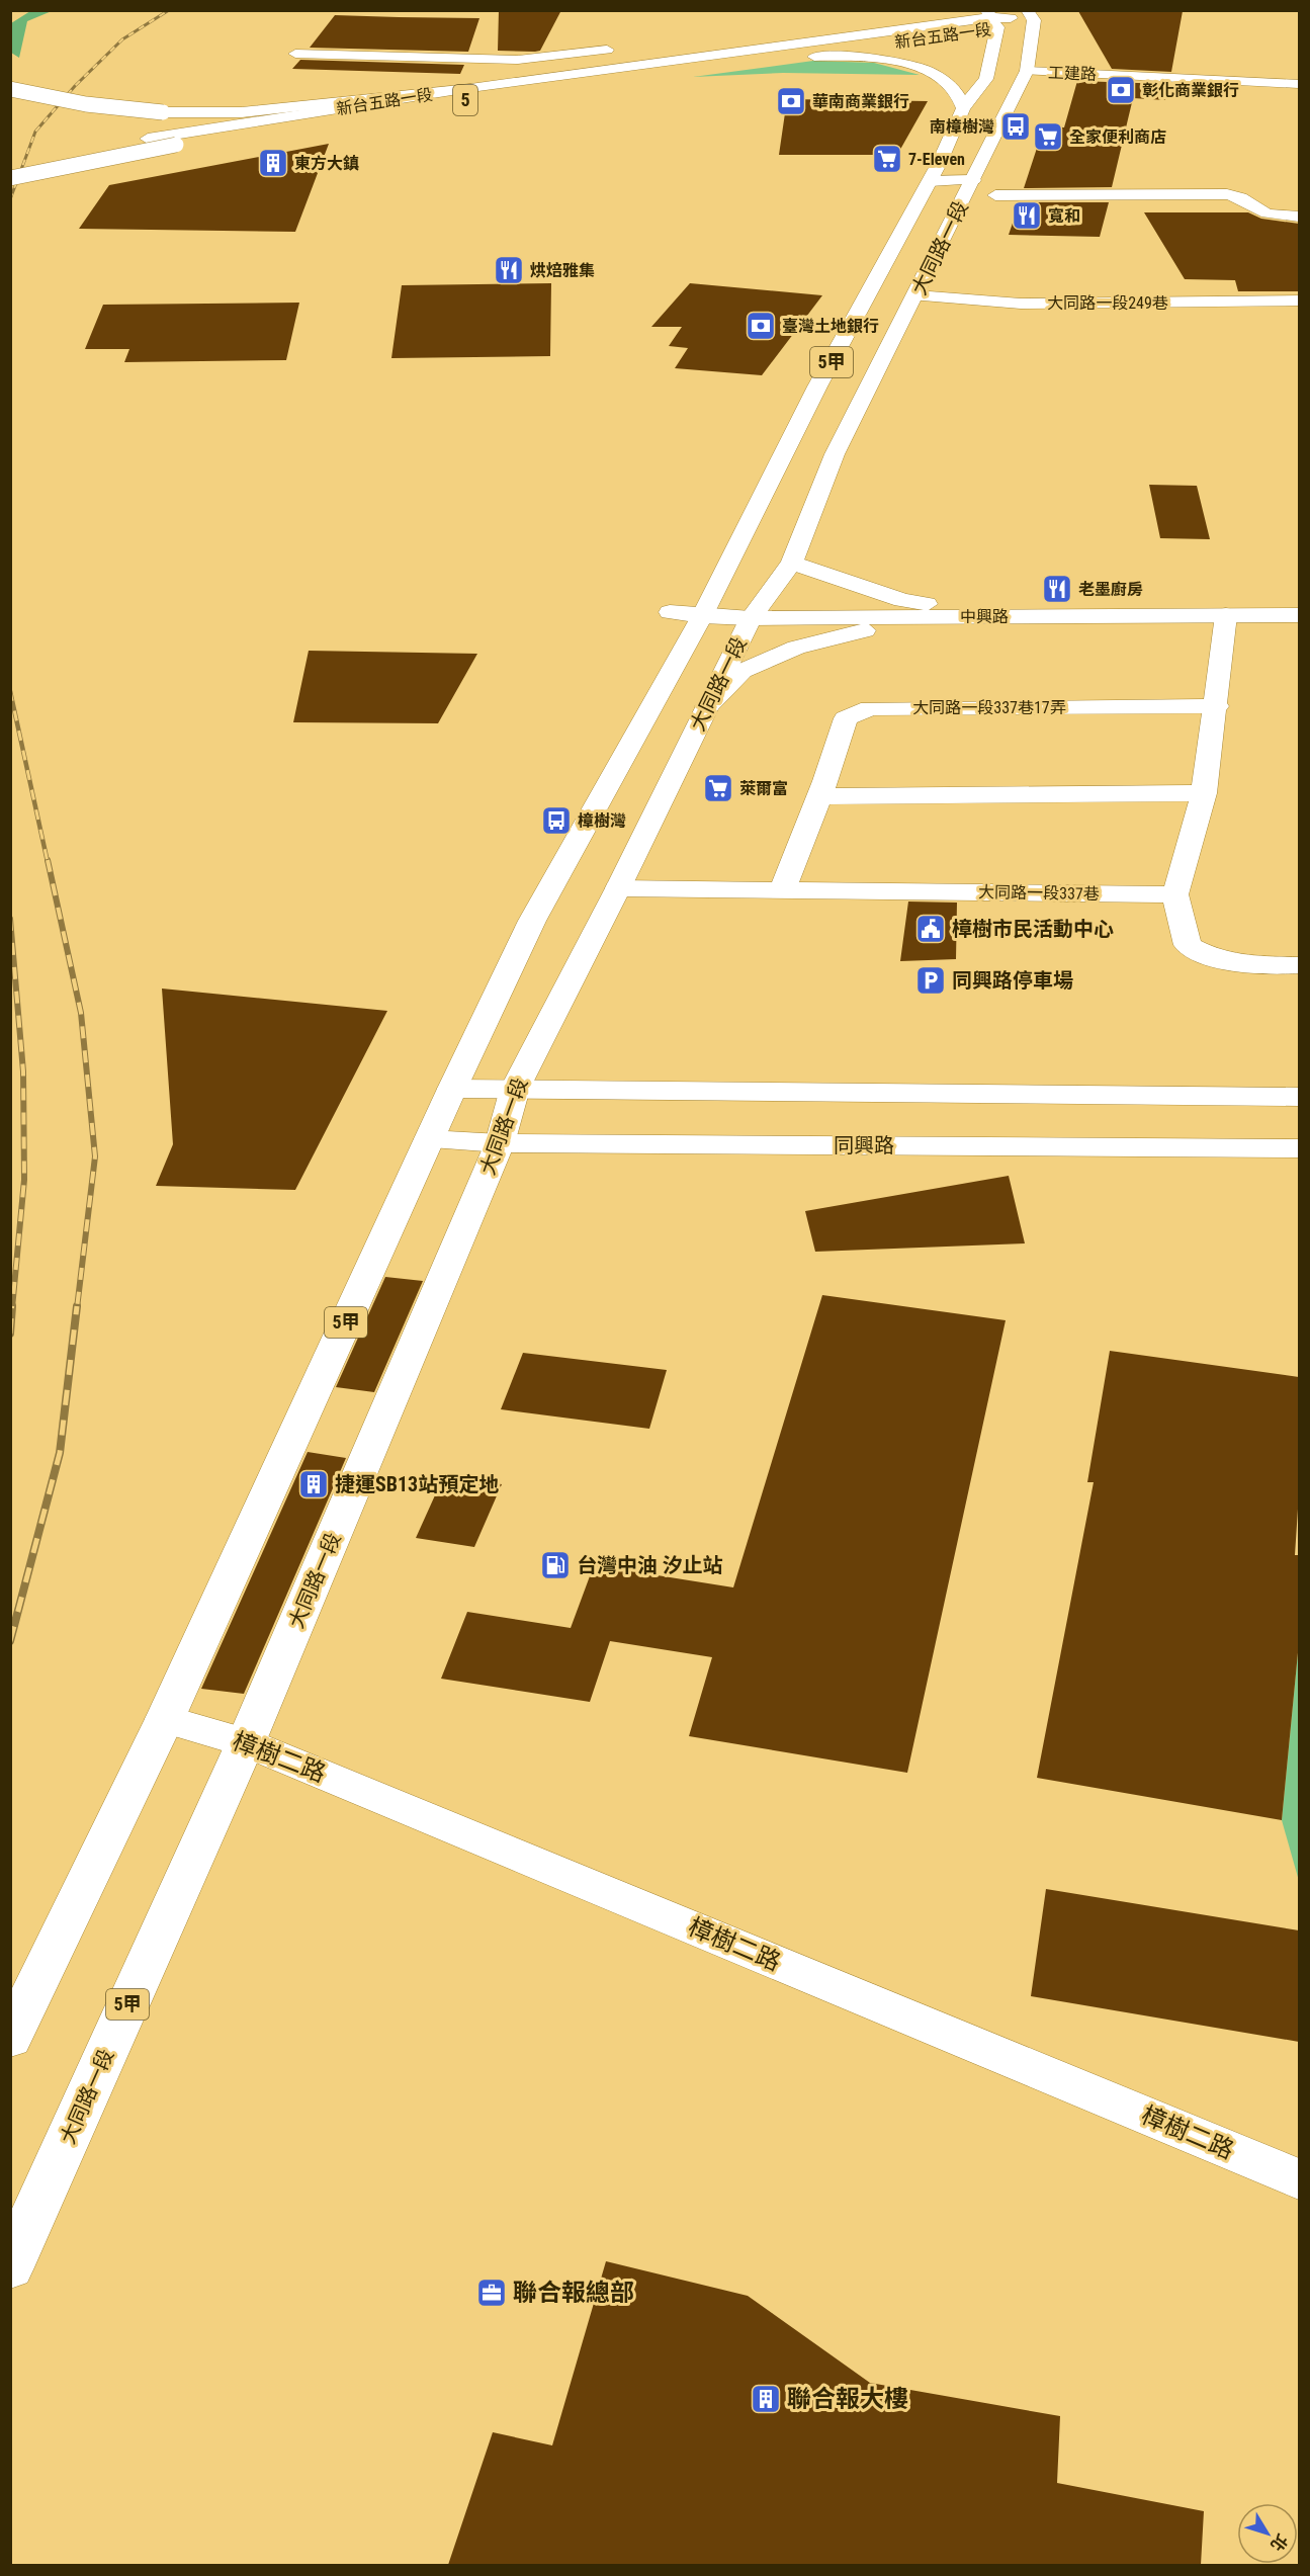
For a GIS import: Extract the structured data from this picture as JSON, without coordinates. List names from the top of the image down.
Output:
{
  "streets": {
    "main road": [
      "新台五路一段",
      "工建路",
      "5",
      "大同路一段",
      "大同路一段249巷",
      "5甲",
      "中興路",
      "大同路一段337巷17弄",
      "大同路一段337巷",
      "同興路",
      "樟樹二路"
    ]
  },
  "crossings": [
    ["新台五路一段", "大同路一段"],
    ["工建路", "大同路一段"],
    ["大同路一段", "大同路一段249巷"],
    ["大同路一段", "中興路"],
    ["大同路一段", "大同路一段337巷"],
    ["大同路一段", "同興路"],
    ["大同路一段", "樟樹二路"],
    ["大同路一段337巷17弄", "大同路一段337巷"]
  ],
  "places": {
    "bank": ["彰化商業銀行", "華南商業銀行", "臺灣土地銀行"],
    "bus stop": ["南樟樹灣", "樟樹灣"],
    "supermarket": ["全家便利商店", "7-Eleven", "萊爾富"],
    "building": ["東方大鎮", "捷運SB13站預定地", "聯合報大樓"],
    "restaurant": ["寬和", "烘焙雅集", "老墨廚房"],
    "public building": ["樟樹市民活動中心"],
    "parking": ["同興路停車場"],
    "fuel station": ["台灣中油 汐止站"],
    "office": ["聯合報總部"]
  },
  "north": "bottom right"
}
